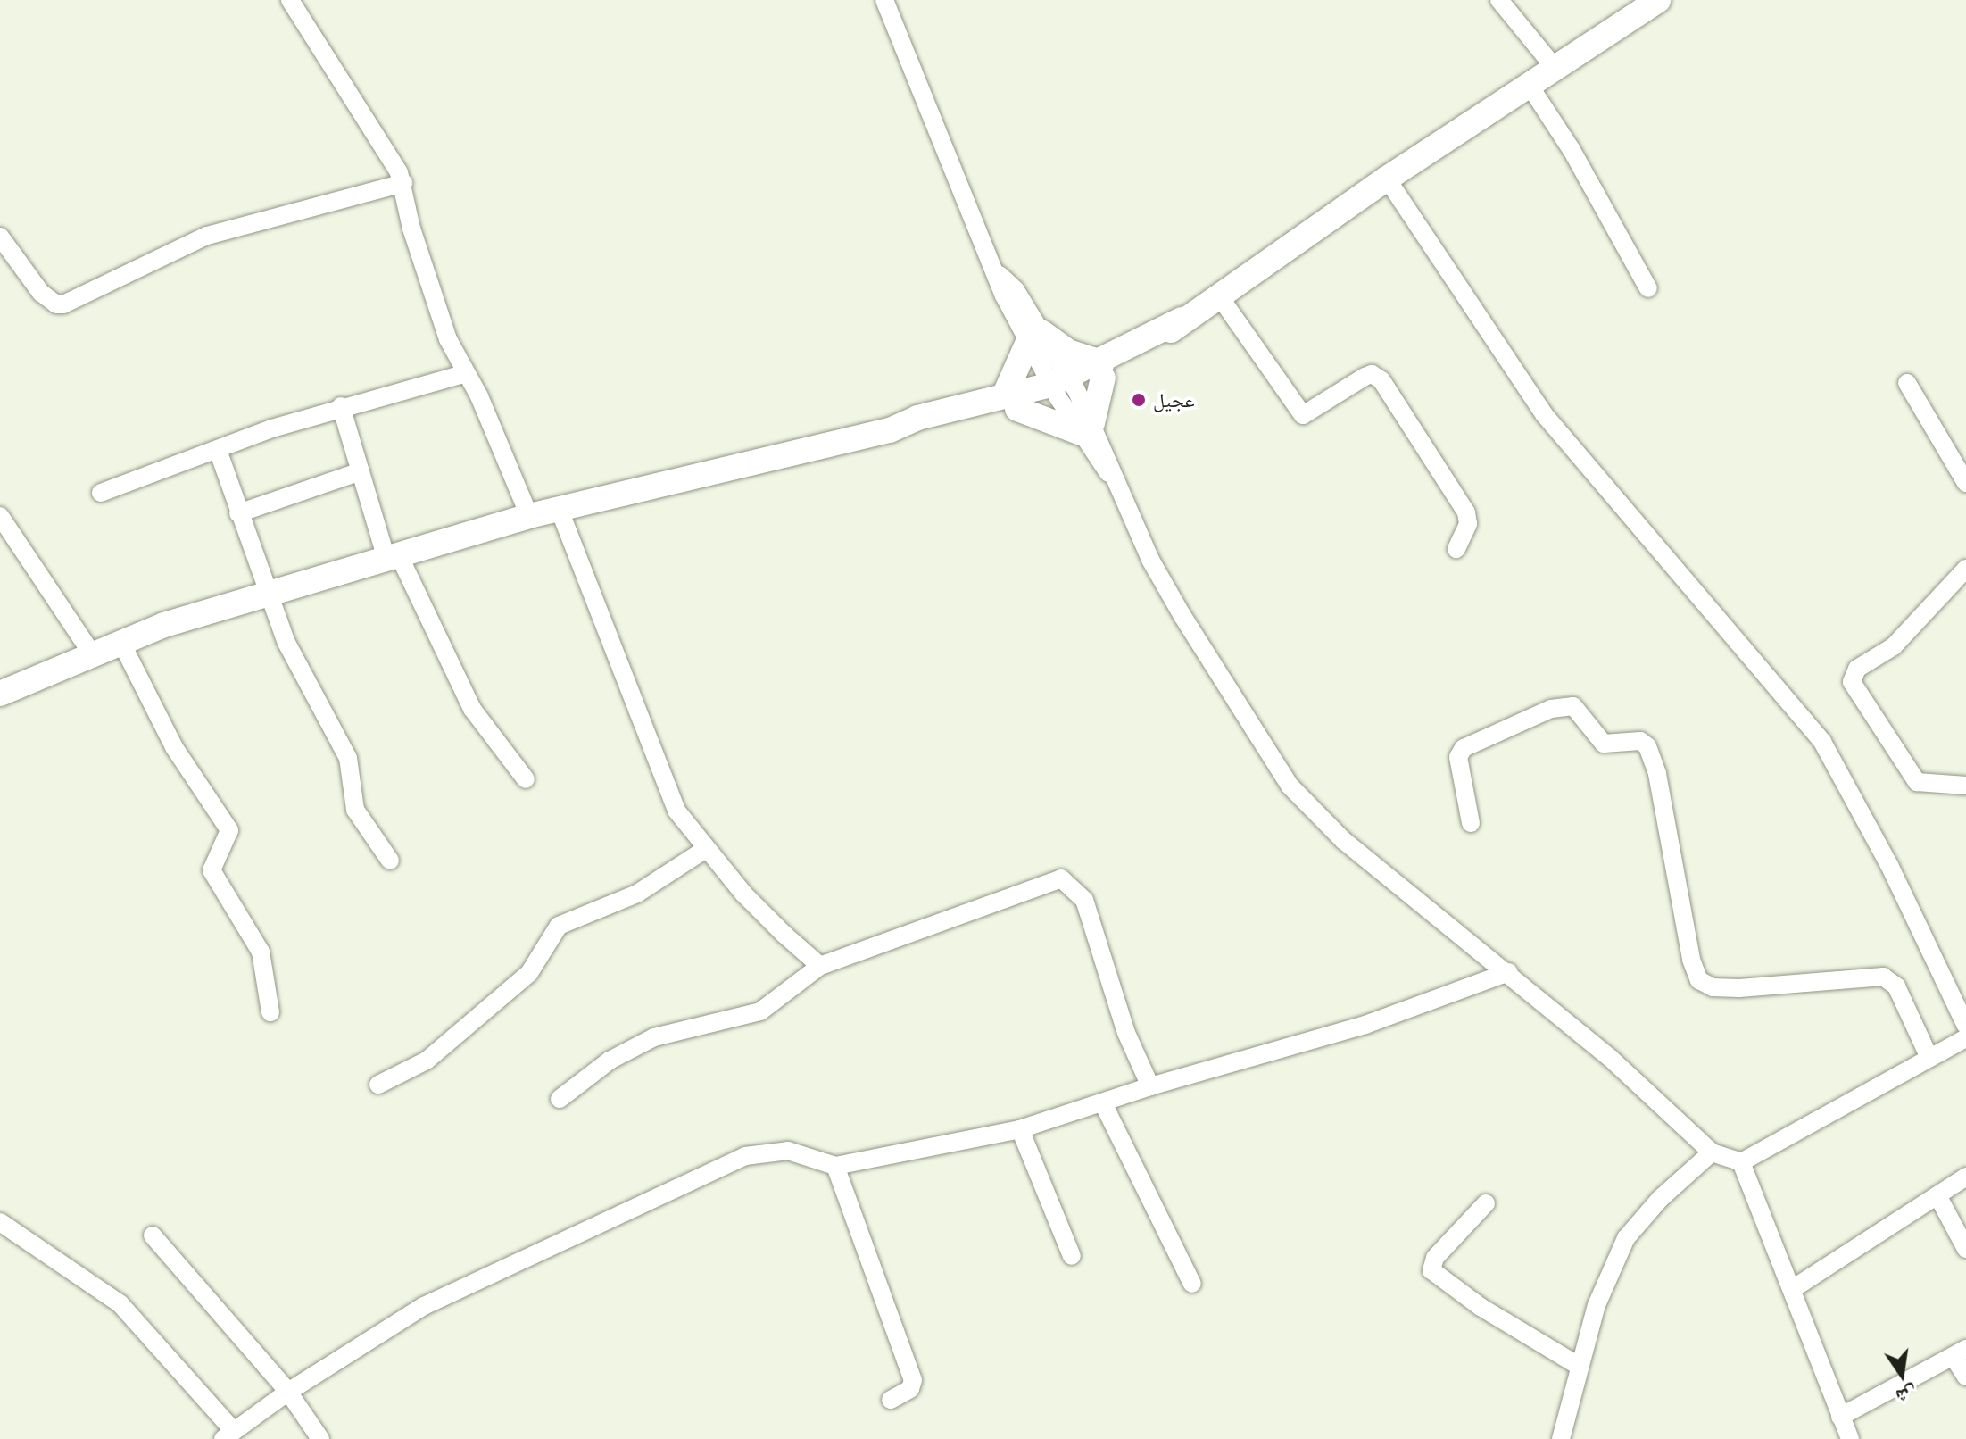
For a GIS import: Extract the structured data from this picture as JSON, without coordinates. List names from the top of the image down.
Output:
{
  "places": ["عجيل"],
  "north": "bottom"
}
